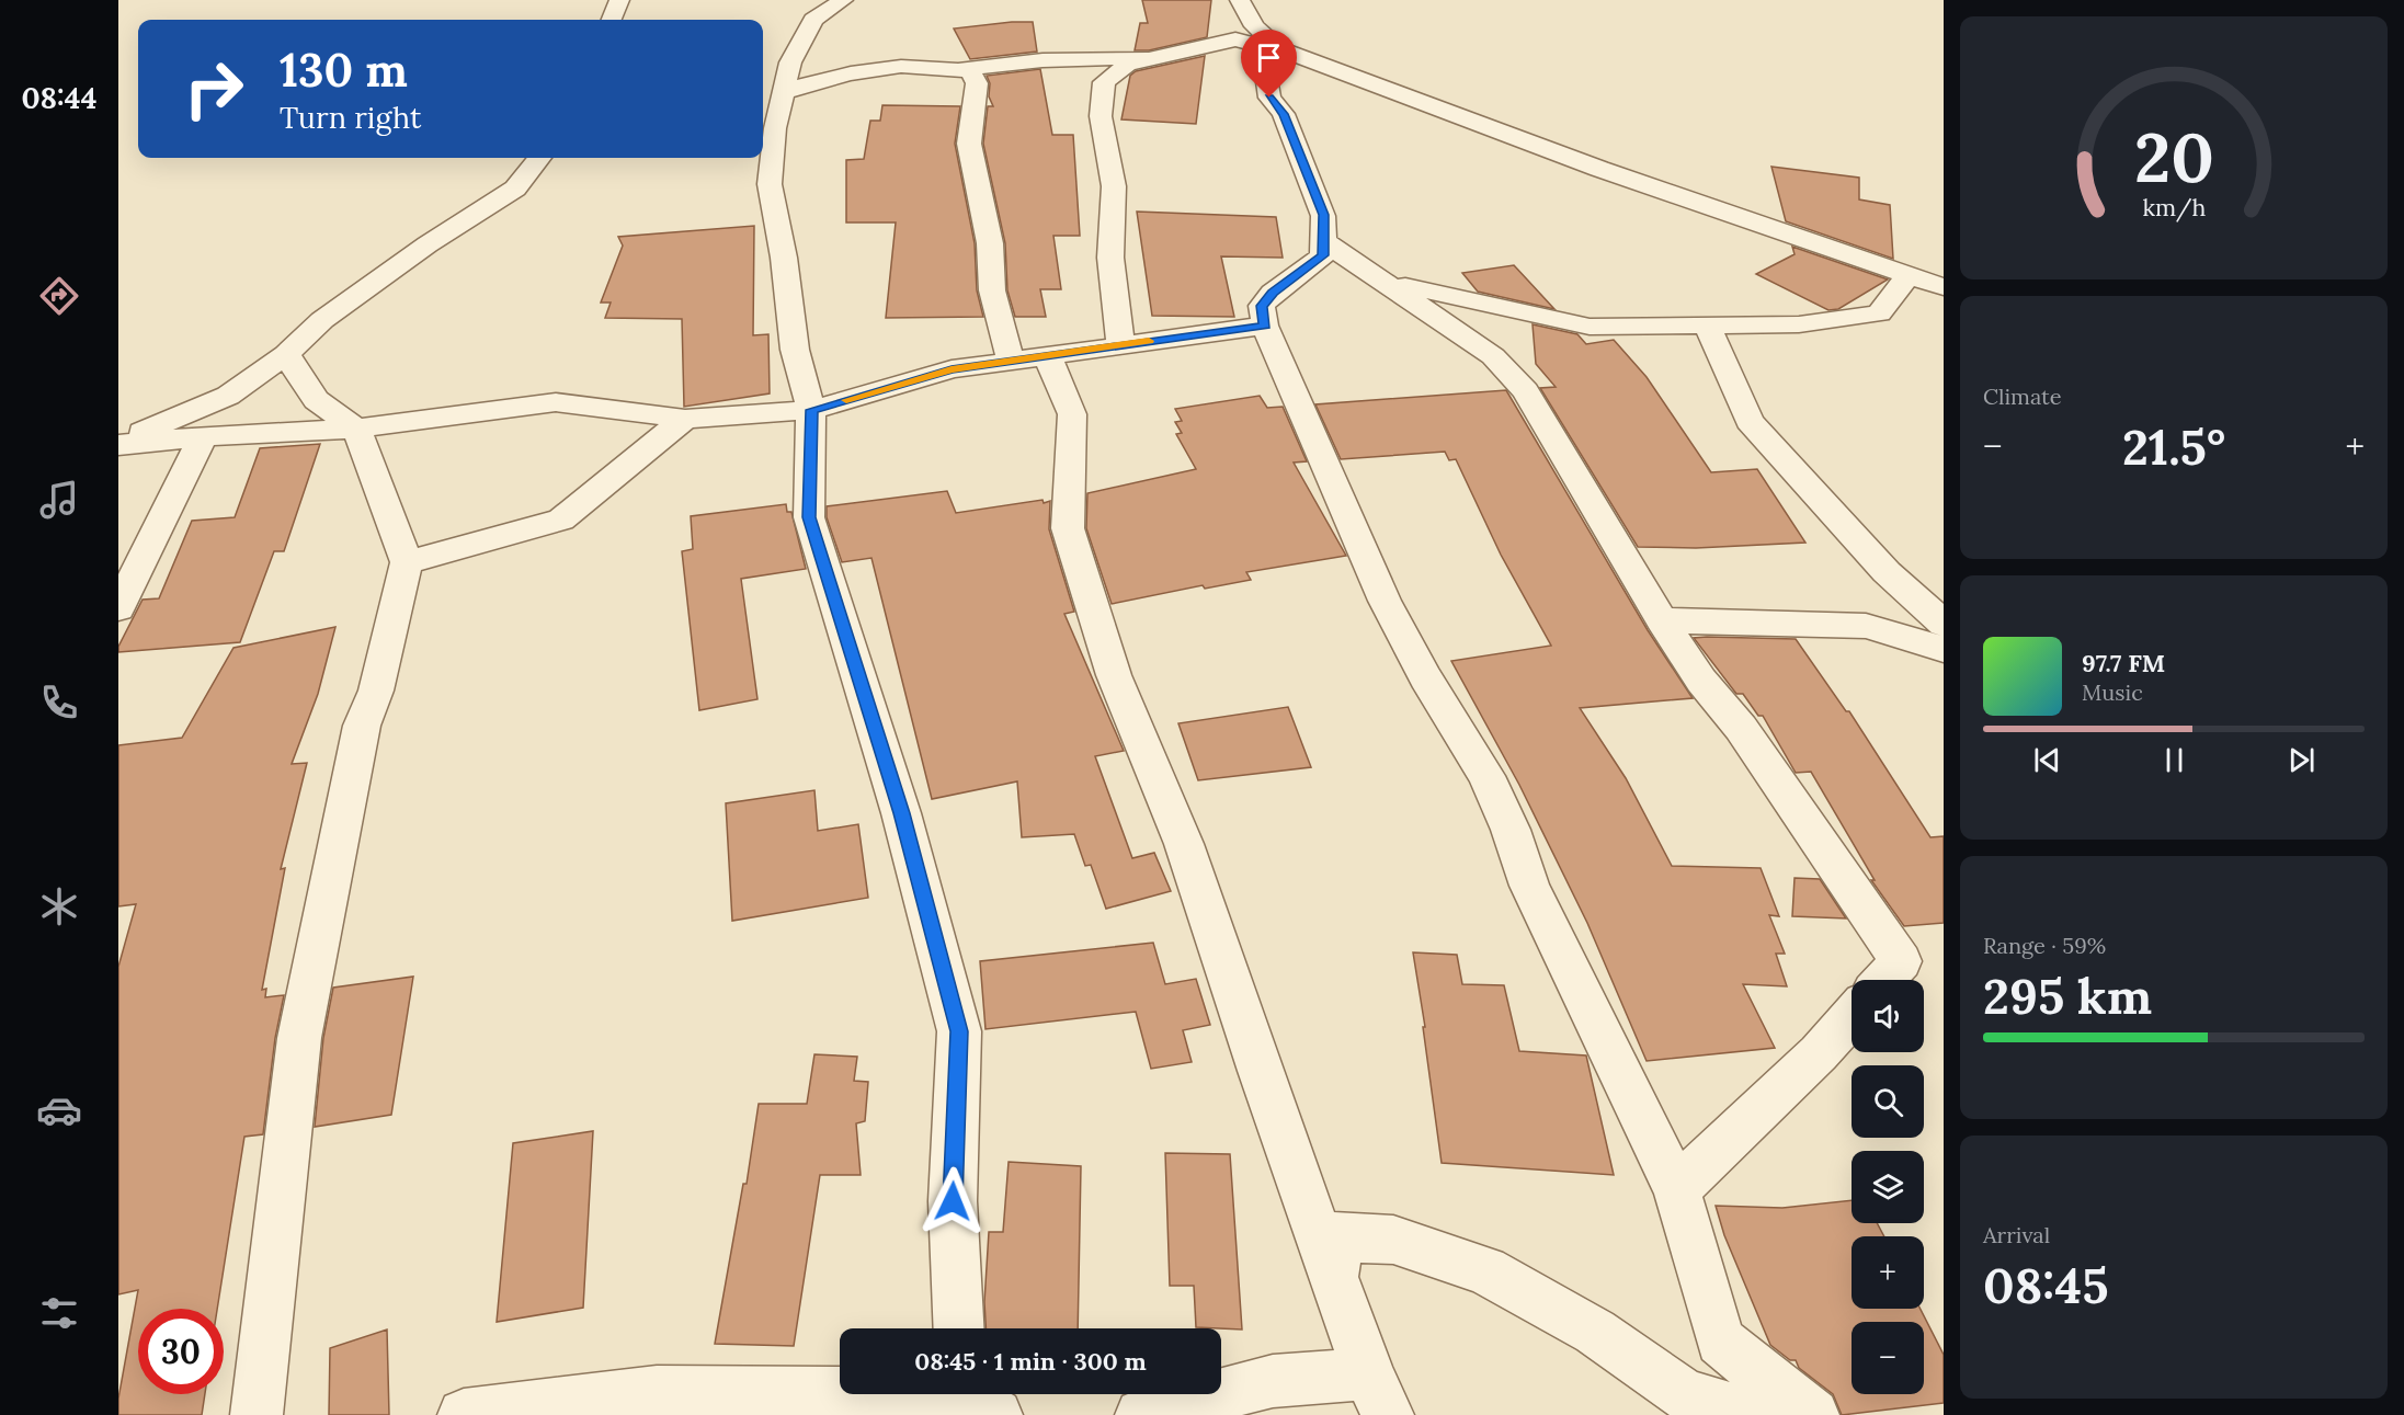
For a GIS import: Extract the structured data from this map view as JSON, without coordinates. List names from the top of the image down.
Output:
{
  "page": {
    "tabs": "08:44",
    "turn": ["130 m", "Turn right"],
    "tile": [
      "Climate",
      ["Range · 59%", "295 km"],
      ["Arrival", "08:45"]
    ],
    "heat": ["−", "21.5°", "+"],
    "song": ["97.7 FM", "Music"],
    "map_buttons": ["+", "−"],
    "limit": "30",
    "trip": "08:45 · 1 min · 300 m",
    "gauge": ["20", "km/h"]
  }
}
